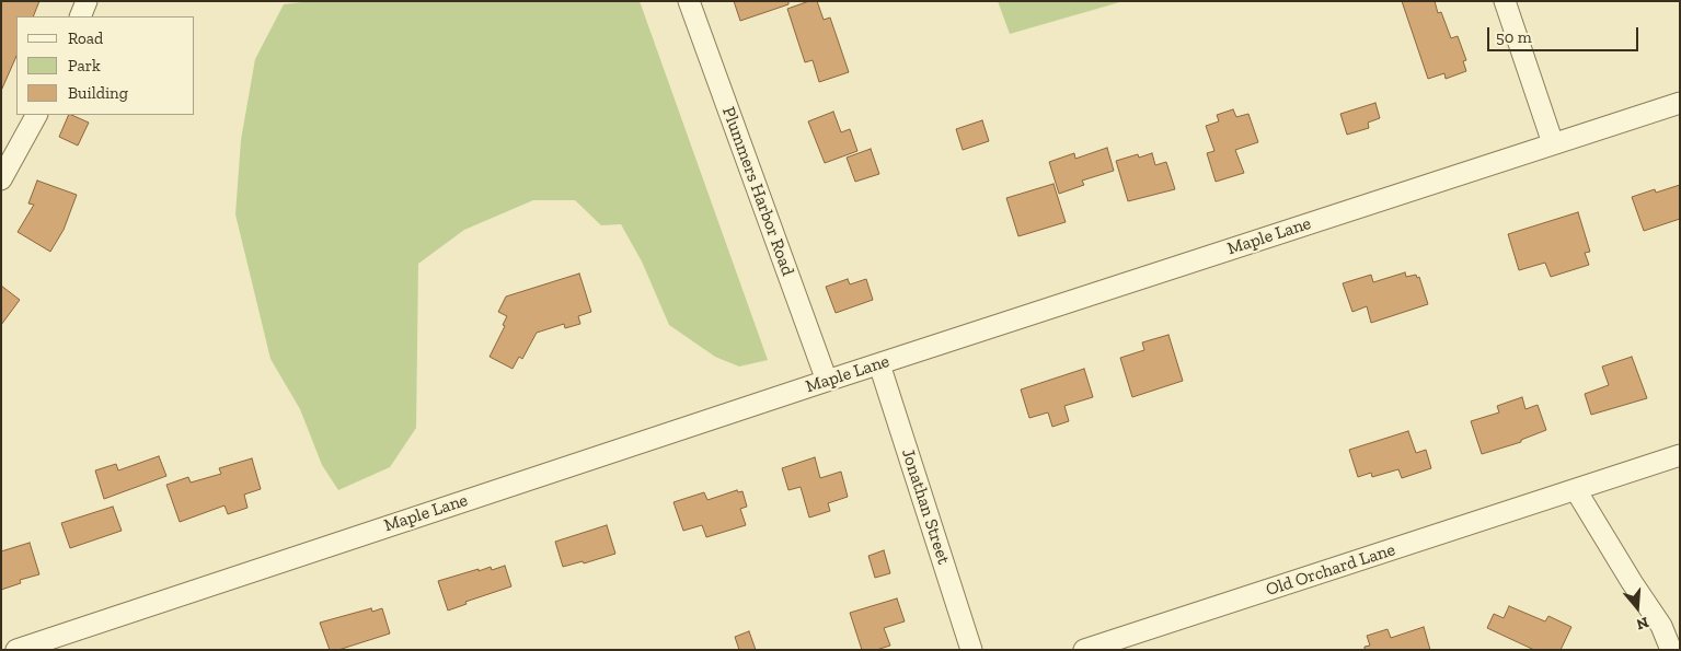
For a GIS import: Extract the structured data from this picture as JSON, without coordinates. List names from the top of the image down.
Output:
{
  "streets": {
    "street": [
      "Plummers Harbor Road",
      "Maple Lane",
      "Jonathan Street",
      "Old Orchard Lane"
    ]
  },
  "crossings": [
    ["Plummers Harbor Road", "Maple Lane"],
    ["Maple Lane", "Jonathan Street"]
  ],
  "legend": ["Road", "Park", "Building"],
  "scale_bar": "50 m",
  "north": "bottom"
}
